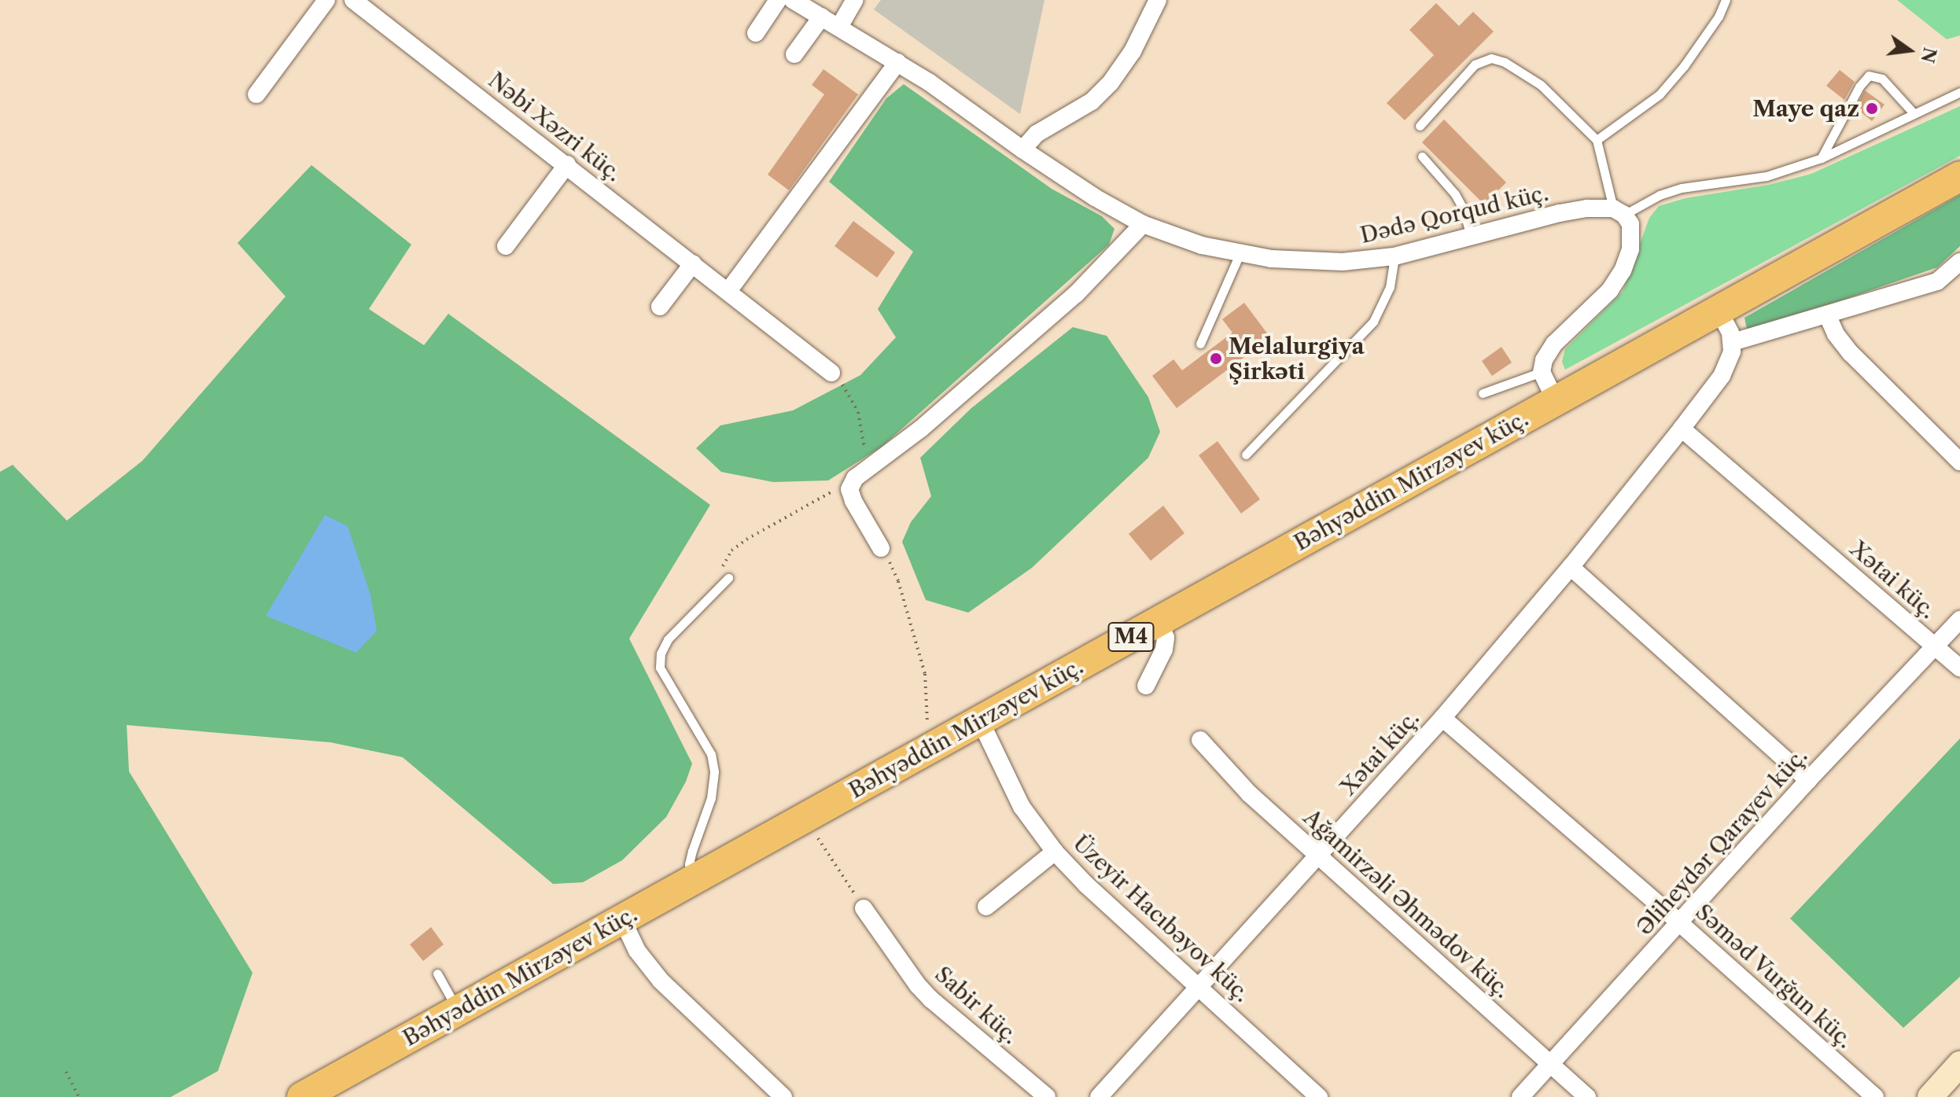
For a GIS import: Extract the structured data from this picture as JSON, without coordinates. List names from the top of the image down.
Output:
{
  "streets": {
    "highway": ["Bəhyəddin Mirzəyev küç.", "M4"],
    "street": [
      "Nəbi Xəzri küç.",
      "Dədə Qorqud küç.",
      "Xətai küç.",
      "Əliheydər Qarayev küç.",
      "Ağamirzəli Əhmədov küç.",
      "Üzeyir Hacıbəyov küç.",
      "Səməd Vurğun küç.",
      "Sabir küç."
    ]
  },
  "crossings": [
    ["Bəhyəddin Mirzəyev küç.", "Üzeyir Hacıbəyov küç."],
    ["Xətai küç.", "Əliheydər Qarayev küç."],
    ["Xətai küç.", "Ağamirzəli Əhmədov küç."],
    ["Xətai küç.", "Üzeyir Hacıbəyov küç."],
    ["Xətai küç.", "Səməd Vurğun küç."],
    ["Əliheydər Qarayev küç.", "Ağamirzəli Əhmədov küç."],
    ["Əliheydər Qarayev küç.", "Səməd Vurğun küç."]
  ],
  "places": ["Maye qaz", "Melalurgiya Şirkəti"],
  "north": "right"
}
